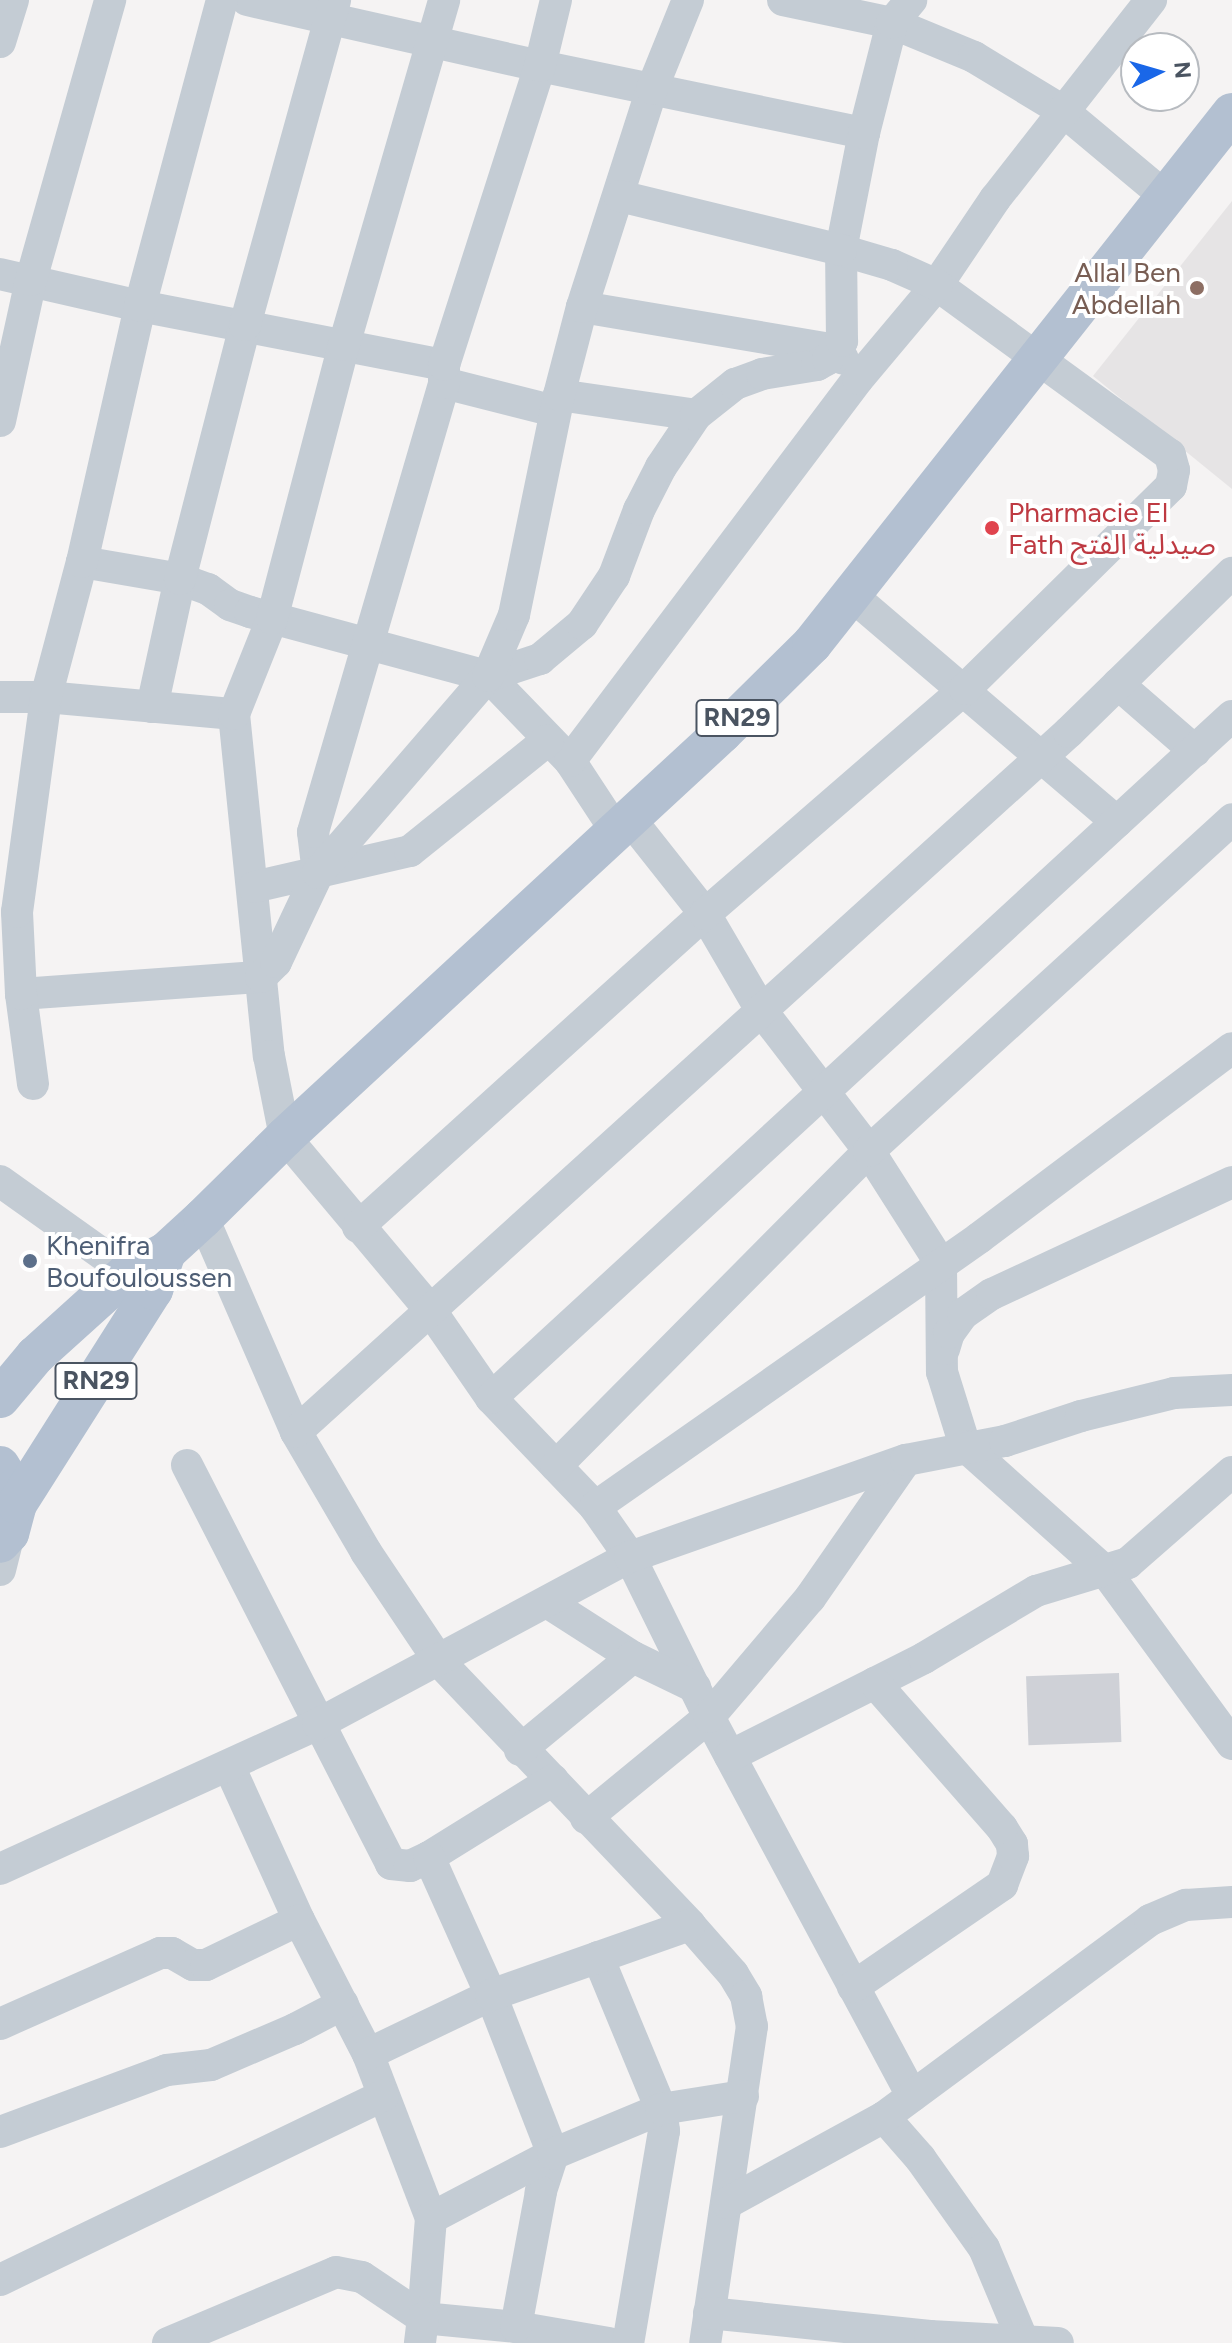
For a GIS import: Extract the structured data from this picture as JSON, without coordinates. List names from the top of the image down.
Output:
{
  "streets": {
    "main road": ["RN29"]
  },
  "places": ["Allal Ben Abdellah", "Pharmacie El Fath صيدلية الفتح", "Khenifra Boufouloussen"],
  "north": "right"
}
